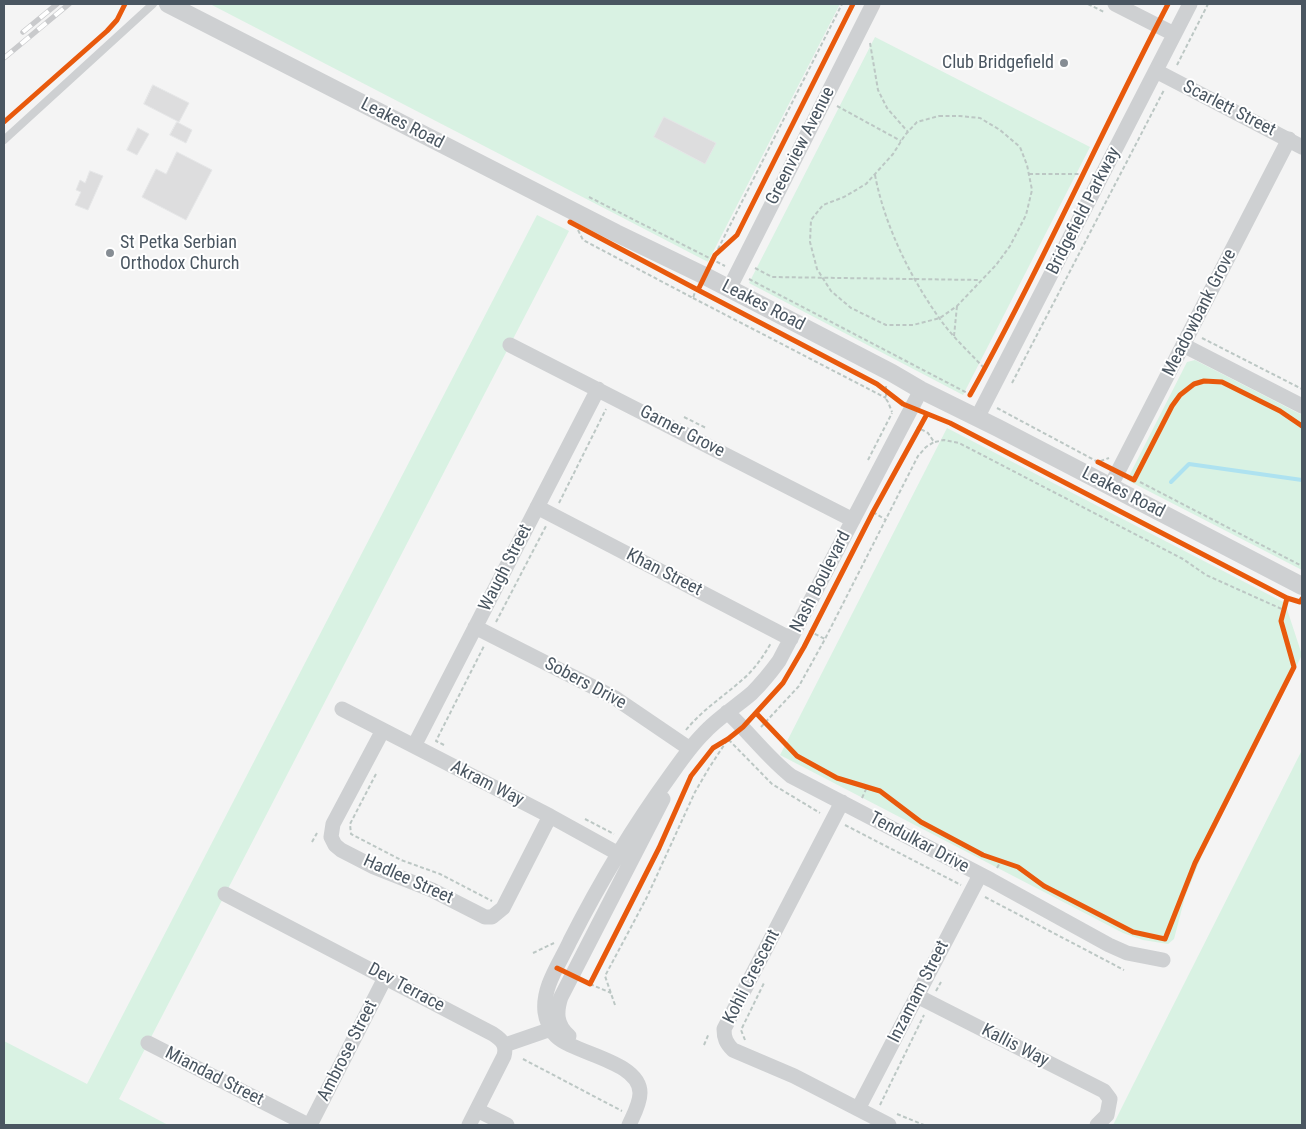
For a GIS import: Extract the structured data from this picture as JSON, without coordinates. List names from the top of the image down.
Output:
{
  "streets": {
    "street": [
      "Scarlett Street",
      "Leakes Road",
      "Greenview Avenue",
      "Bridgefield Parkway",
      "Meadowbank Grove",
      "Garner Grove",
      "Waugh Street",
      "Khan Street",
      "Nash Boulevard",
      "Sobers Drive",
      "Akram Way",
      "Tendulkar Drive",
      "Hadlee Street",
      "Kohli Crescent",
      "Dev Terrace",
      "Inzamam Street",
      "Kallis Way",
      "Ambrose Street",
      "Miandad Street"
    ]
  },
  "crossings": [
    ["Scarlett Street", "Bridgefield Parkway"],
    ["Scarlett Street", "Meadowbank Grove"],
    ["Leakes Road", "Greenview Avenue"],
    ["Leakes Road", "Bridgefield Parkway"],
    ["Leakes Road", "Meadowbank Grove"],
    ["Leakes Road", "Nash Boulevard"],
    ["Garner Grove", "Waugh Street"],
    ["Garner Grove", "Nash Boulevard"],
    ["Waugh Street", "Khan Street"],
    ["Waugh Street", "Sobers Drive"],
    ["Waugh Street", "Akram Way"],
    ["Khan Street", "Nash Boulevard"],
    ["Nash Boulevard", "Sobers Drive"],
    ["Nash Boulevard", "Akram Way"],
    ["Nash Boulevard", "Tendulkar Drive"],
    ["Akram Way", "Hadlee Street"],
    ["Tendulkar Drive", "Kohli Crescent"],
    ["Tendulkar Drive", "Inzamam Street"],
    ["Kohli Crescent", "Inzamam Street"],
    ["Dev Terrace", "Ambrose Street"],
    ["Inzamam Street", "Kallis Way"],
    ["Ambrose Street", "Miandad Street"]
  ],
  "places": ["Club Bridgefield", "St Petka Serbian Orthodox Church"]
}
